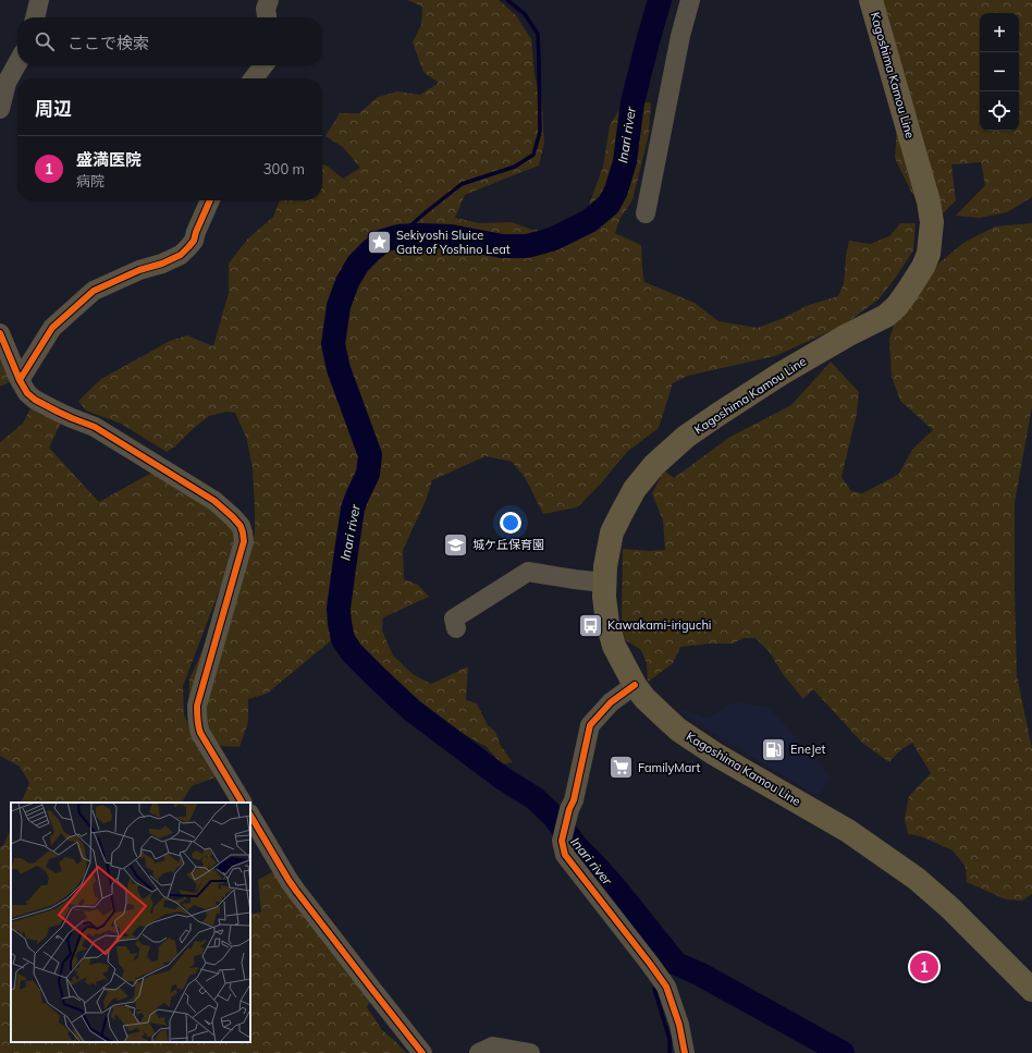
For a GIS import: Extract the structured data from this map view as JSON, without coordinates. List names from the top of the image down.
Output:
{
  "streets": {
    "main road": ["Kagoshima Kamou Line"]
  },
  "water": ["Inari river"],
  "places": {
    "place": ["Sekiyoshi Sluice Gate of Yoshino Leat"],
    "school or university": ["城ケ丘保育園"],
    "bus stop": ["Kawakami-iriguchi"],
    "fuel station": ["EneJet"],
    "supermarket": ["FamilyMart"]
  },
  "page": {
    "map_buttons": ["+", "−"],
    "search": "ここで検索",
    "heading": "周辺",
    "list": [
      {
        "mark": "1",
        "name": "盛満医院",
        "note": "病院",
        "value": "300 m"
      }
    ],
    "pins": "1"
  }
}
